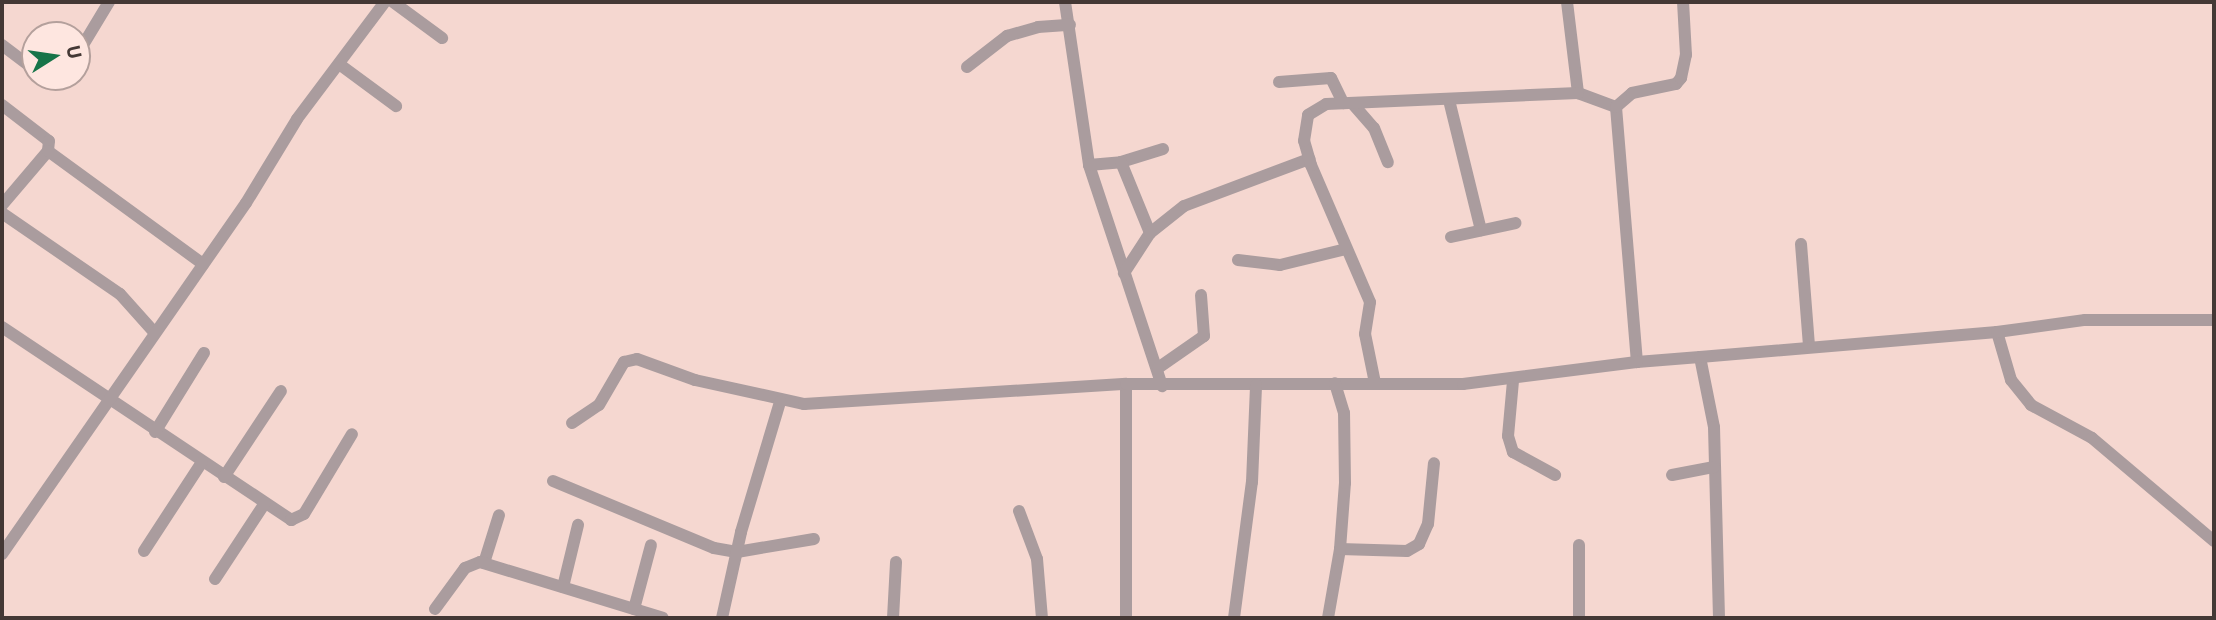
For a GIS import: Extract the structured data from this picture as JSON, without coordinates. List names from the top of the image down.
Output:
{
  "north": "right"
}
